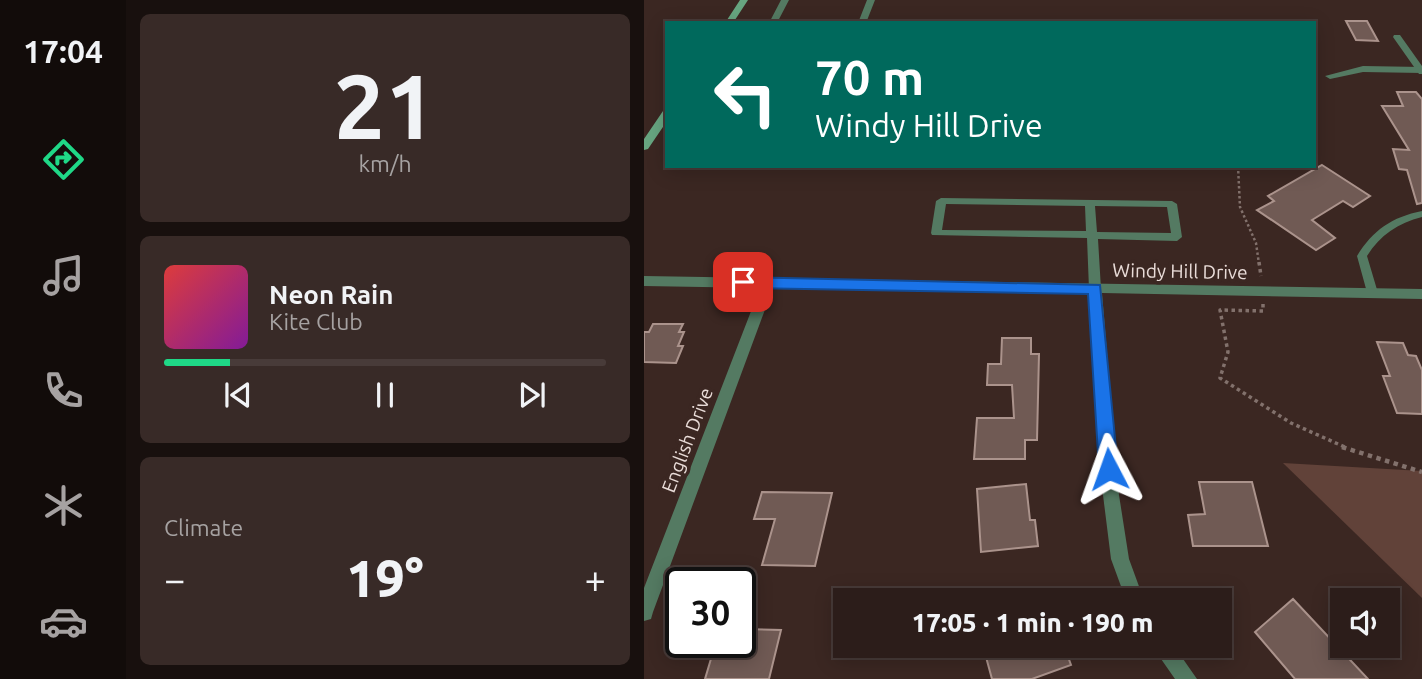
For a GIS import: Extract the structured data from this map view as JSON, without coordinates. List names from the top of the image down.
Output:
{
  "streets": {
    "street": ["Windy Hill Drive", "English Drive"]
  },
  "crossings": [
    ["Windy Hill Drive", "English Drive"]
  ],
  "page": {
    "tabs": "17:04",
    "tile": [
      ["21", "km/h"],
      "Climate"
    ],
    "turn": ["70 m", "Windy Hill Drive"],
    "song": ["Neon Rain", "Kite Club"],
    "heat": ["−", "19°", "+"],
    "limit": "30",
    "trip": "17:05 · 1 min · 190 m"
  }
}
